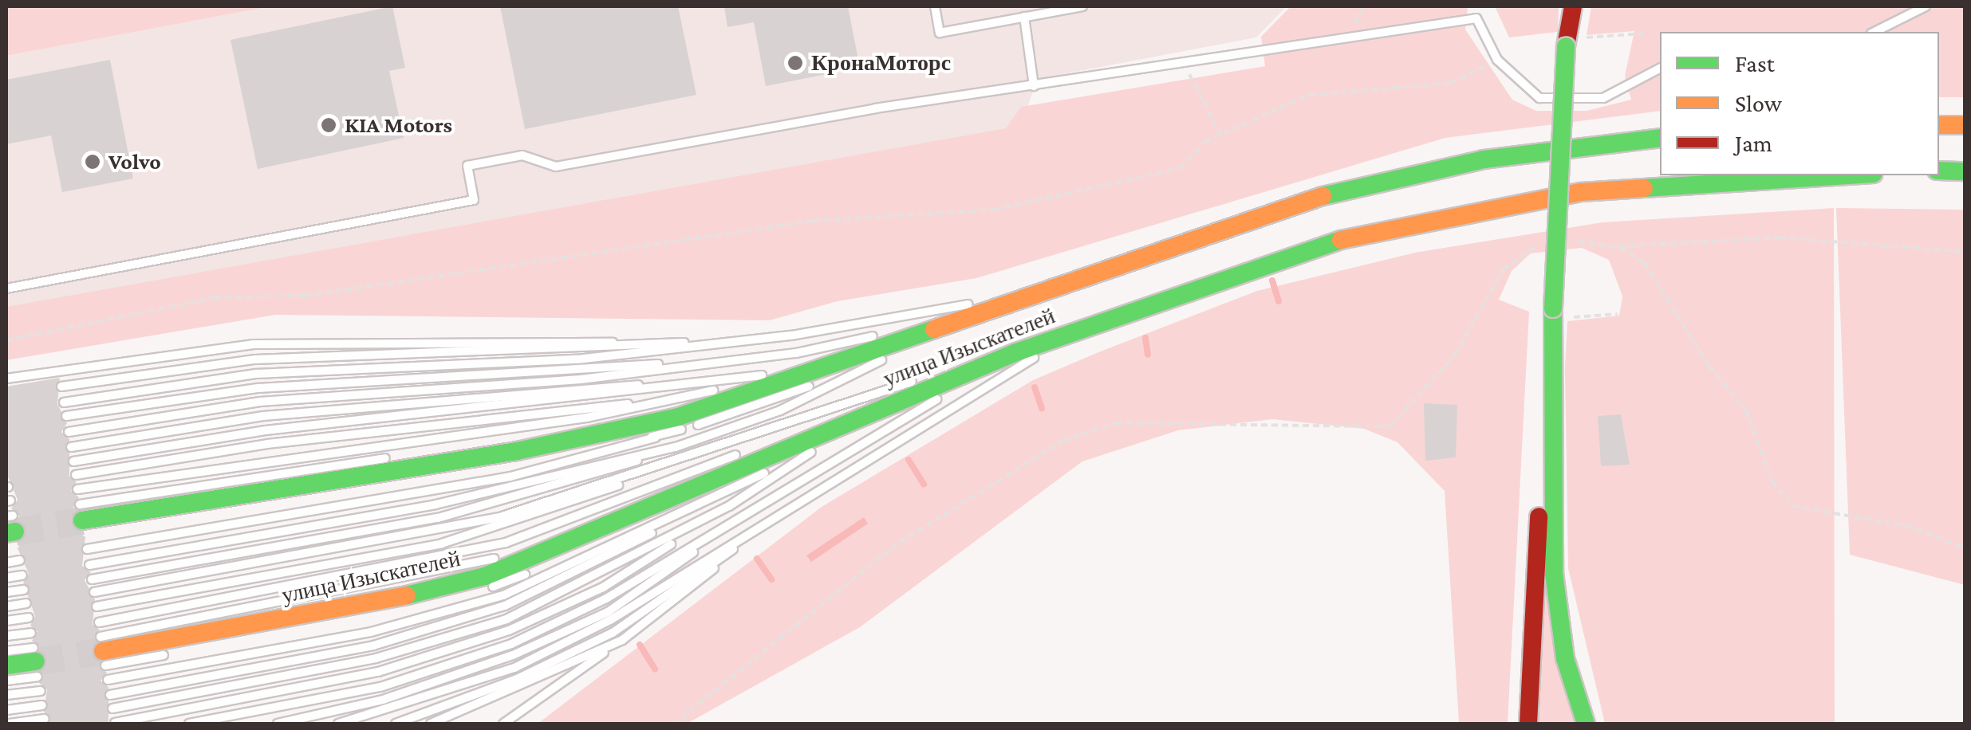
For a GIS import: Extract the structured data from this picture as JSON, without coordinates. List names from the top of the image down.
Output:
{
  "streets": {
    "main road": ["улица Изыскателей"]
  },
  "places": ["КронаМоторс", "KIA Motors", "Volvo"],
  "legend": ["Fast", "Slow", "Jam"]
}
